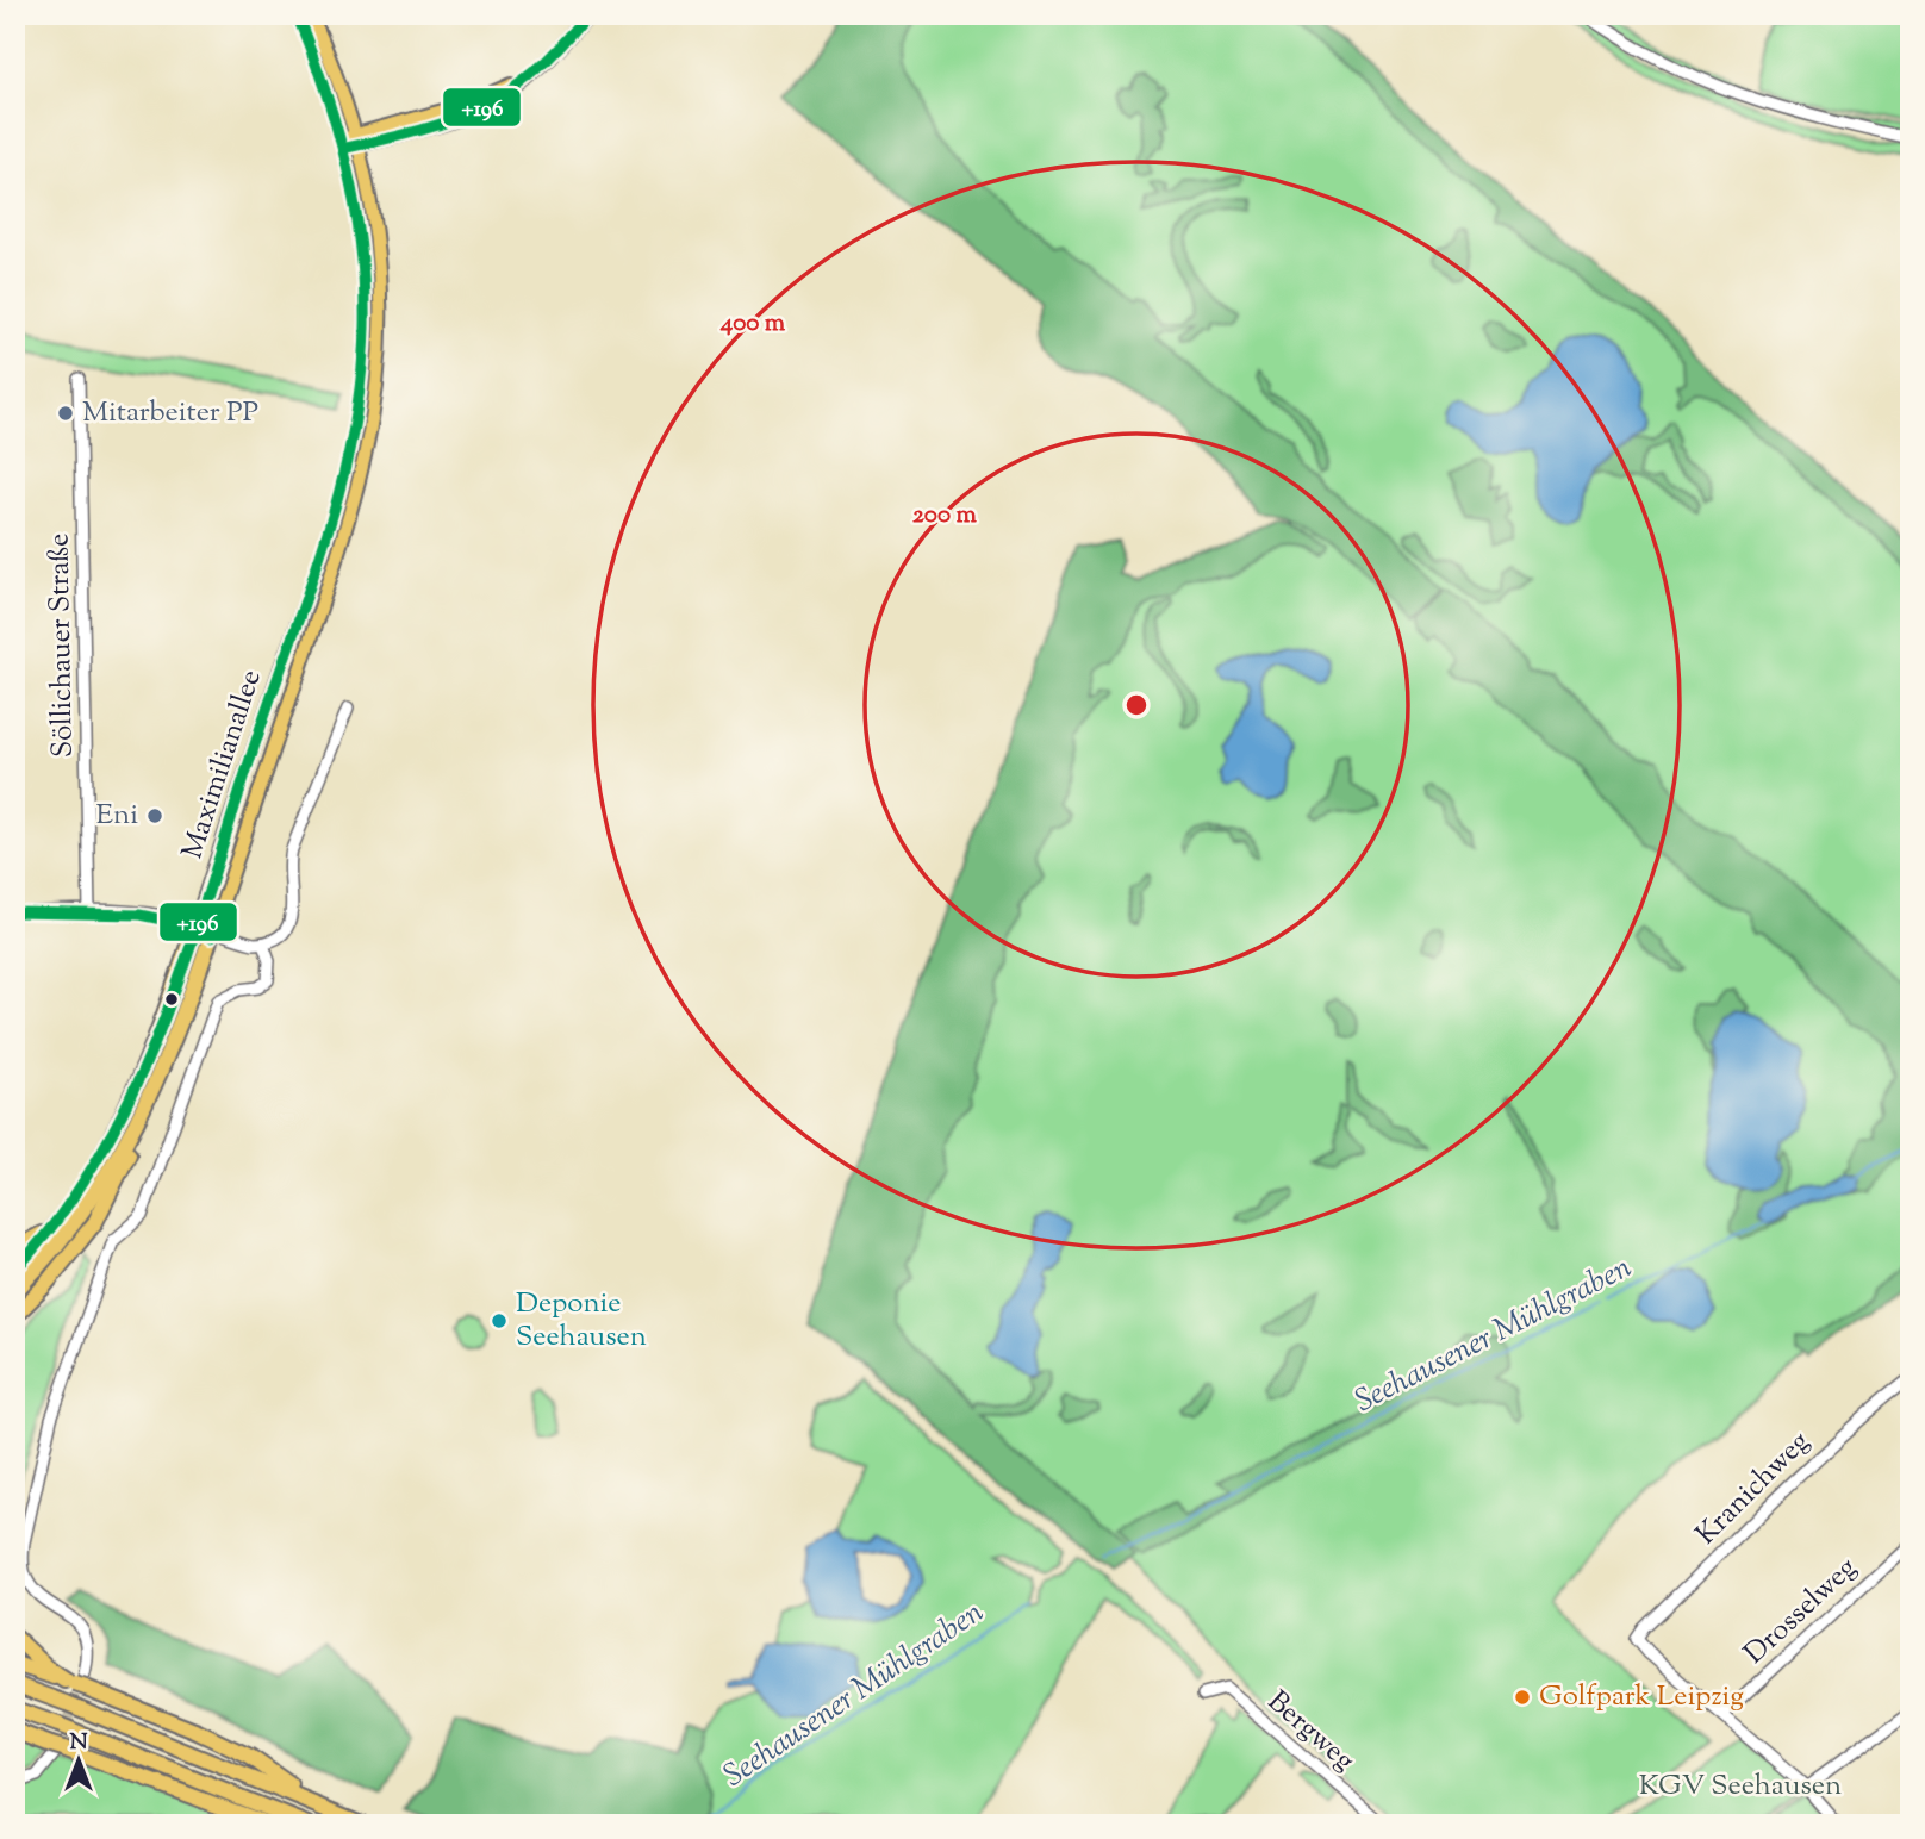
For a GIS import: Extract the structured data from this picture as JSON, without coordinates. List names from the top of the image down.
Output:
{
  "streets": {
    "highway": ["Maximilianallee"],
    "street": [
      "Söllichauer Straße",
      "Kranichweg",
      "Drosselweg",
      "Bergweg"
    ]
  },
  "crossings": [
    ["Kranichweg", "Drosselweg"]
  ],
  "water": ["Seehausener Mühlgraben"],
  "parks": ["KGV Seehausen"],
  "places": [
    "Mitarbeiter PP",
    "Eni",
    "Deponie Seehausen",
    "Golfpark Leipzig"
  ],
  "lines": ["transit line +196"],
  "north": "top",
  "rings": ["400 m", "200 m"]
}
